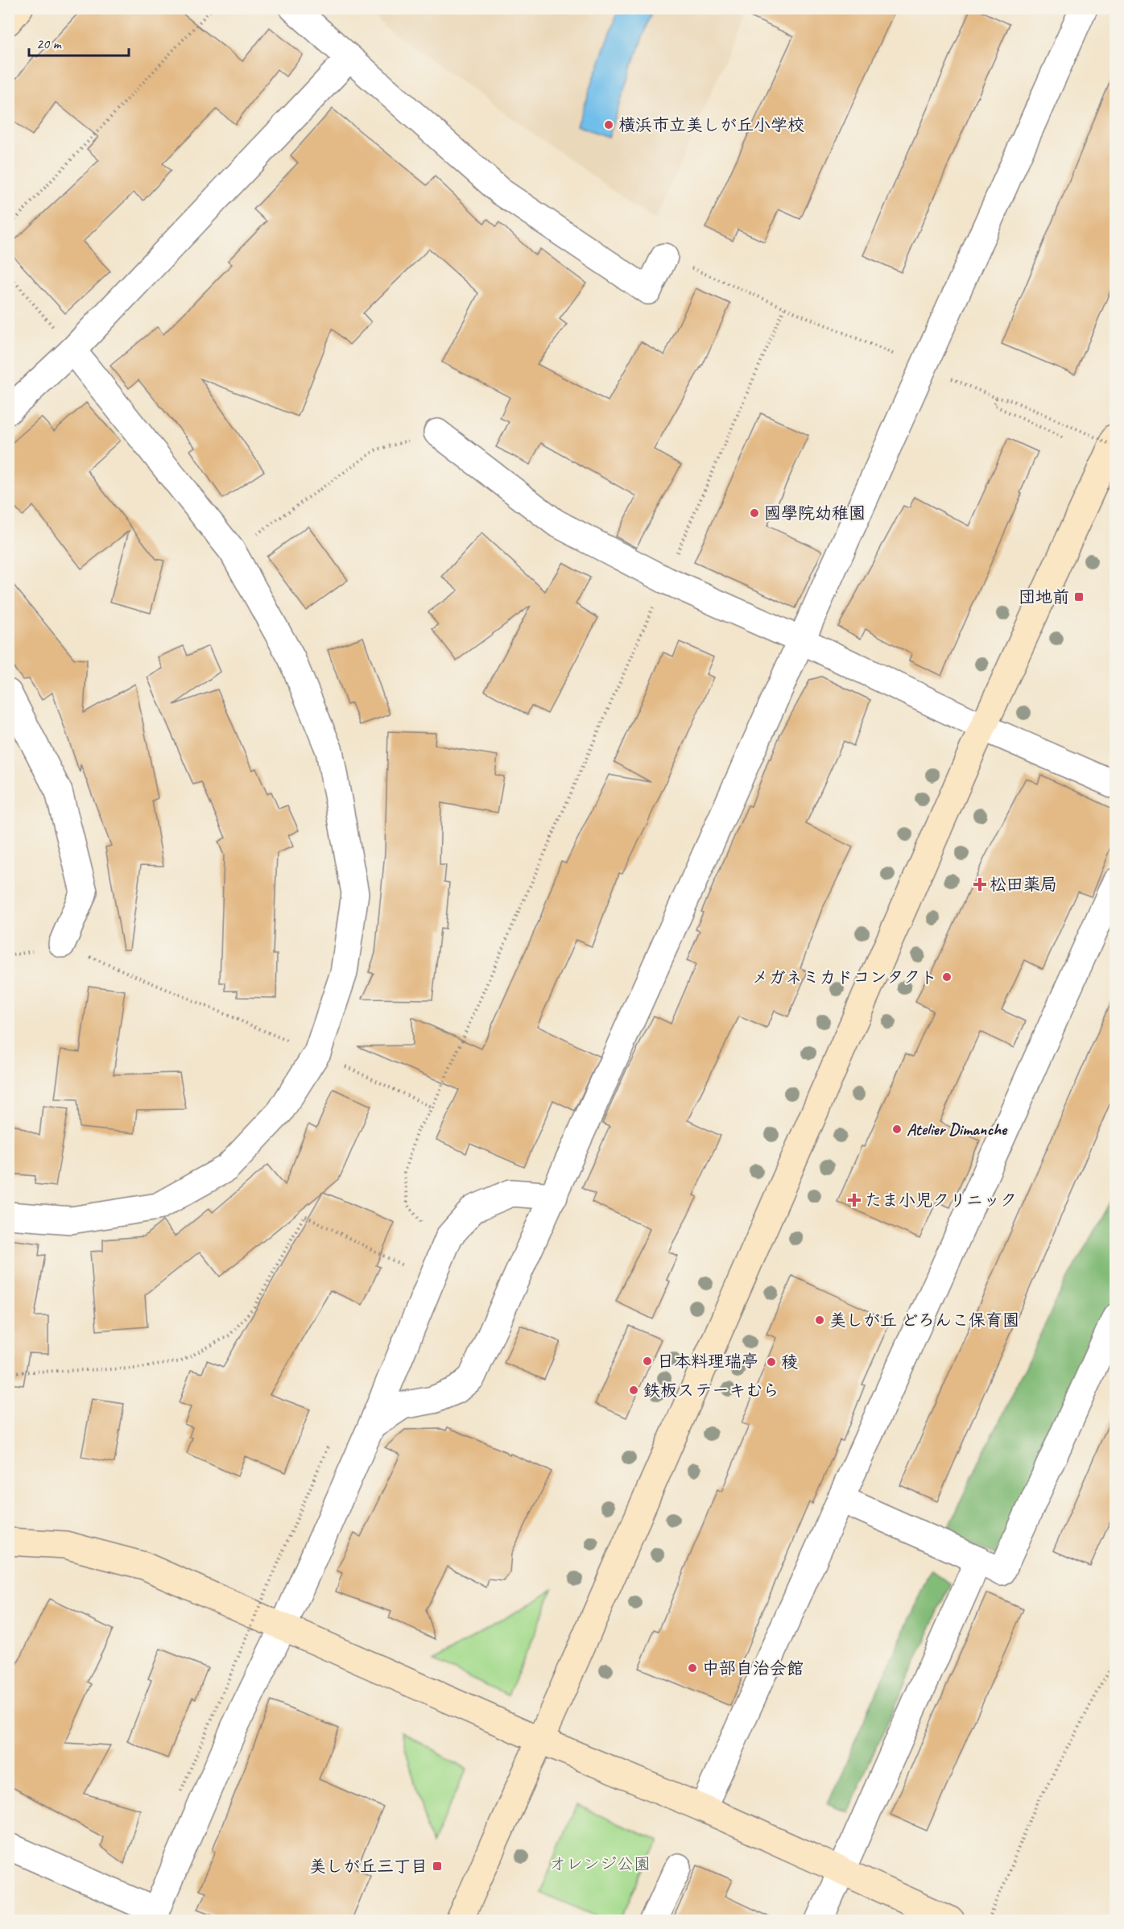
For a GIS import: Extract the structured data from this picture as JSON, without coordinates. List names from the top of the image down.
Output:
{
  "parks": ["オレンジ公園"],
  "places": {
    "other": [
      "横浜市立美しが丘小学校",
      "國學院幼稚園",
      "メガネミカドコンタクト",
      "Atelier Dimanche",
      "美しが丘 どろんこ保育園",
      "日本料理瑞亭",
      "稜",
      "鉄板ステーキむら",
      "中部自治会館"
    ],
    "transit": ["団地前", "美しが丘三丁目"],
    "health": ["松田薬局", "たま小児クリニック"]
  },
  "scale_bar": "20 m"
}
